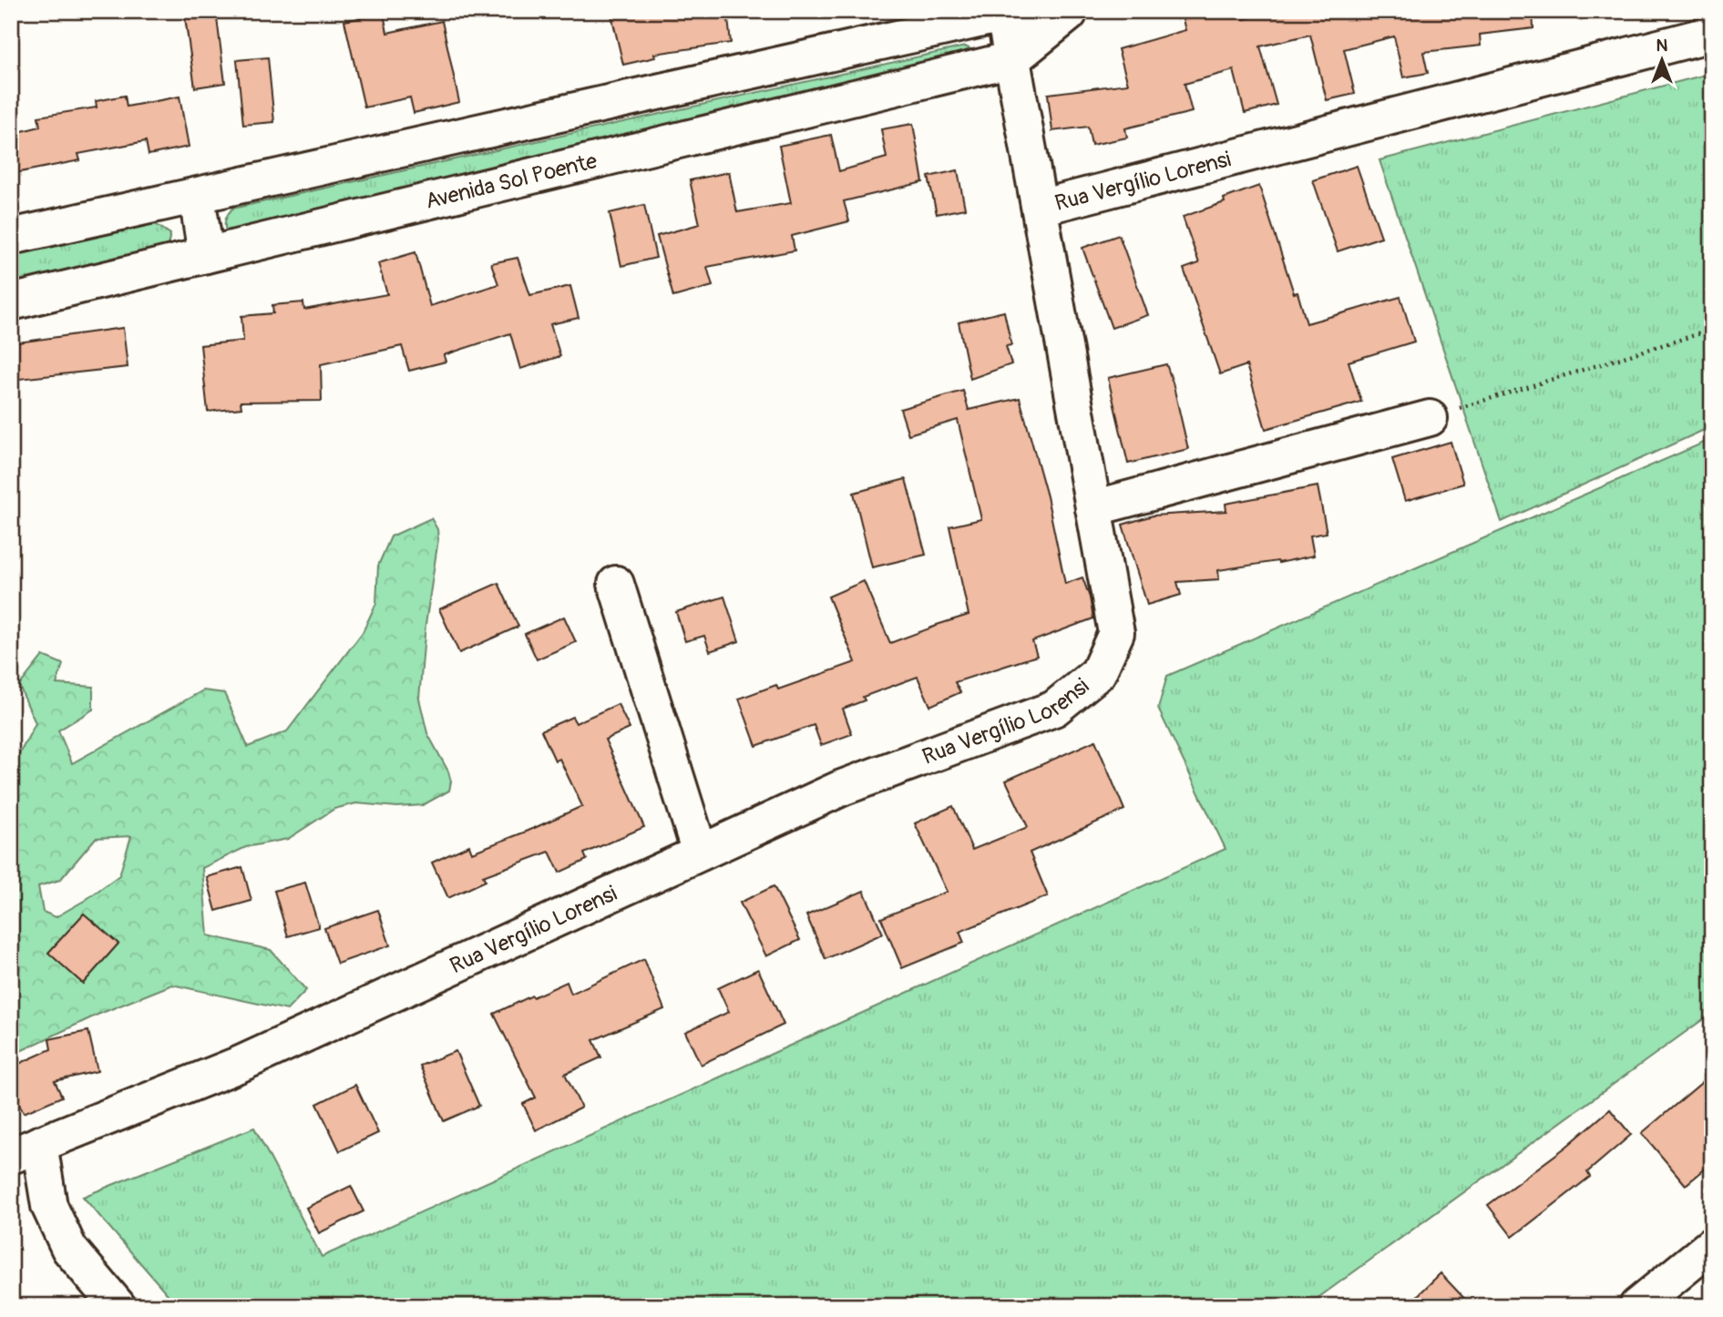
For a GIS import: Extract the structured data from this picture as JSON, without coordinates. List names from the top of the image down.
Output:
{
  "streets": {
    "street": ["Avenida Sol Poente", "Rua Vergílio Lorensi"]
  },
  "north": "top"
}
